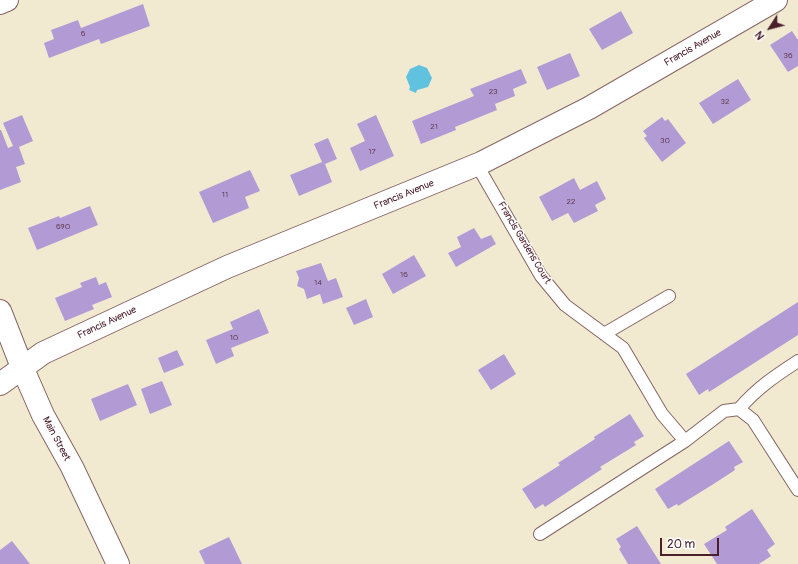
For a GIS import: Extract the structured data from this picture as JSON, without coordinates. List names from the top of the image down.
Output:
{
  "streets": {
    "street": ["Francis Avenue", "Main Street"],
    "lane": ["Francis Gardens Court"]
  },
  "crossings": [
    ["Francis Avenue", "Francis Gardens Court"],
    ["Francis Avenue", "Main Street"]
  ],
  "house_numbers": [
    "6",
    "36",
    "23",
    "32",
    "21",
    "30",
    "17",
    "11",
    "22",
    "690",
    "16",
    "14",
    "10"
  ],
  "scale_bar": "20 m",
  "north": "bottom left"
}
